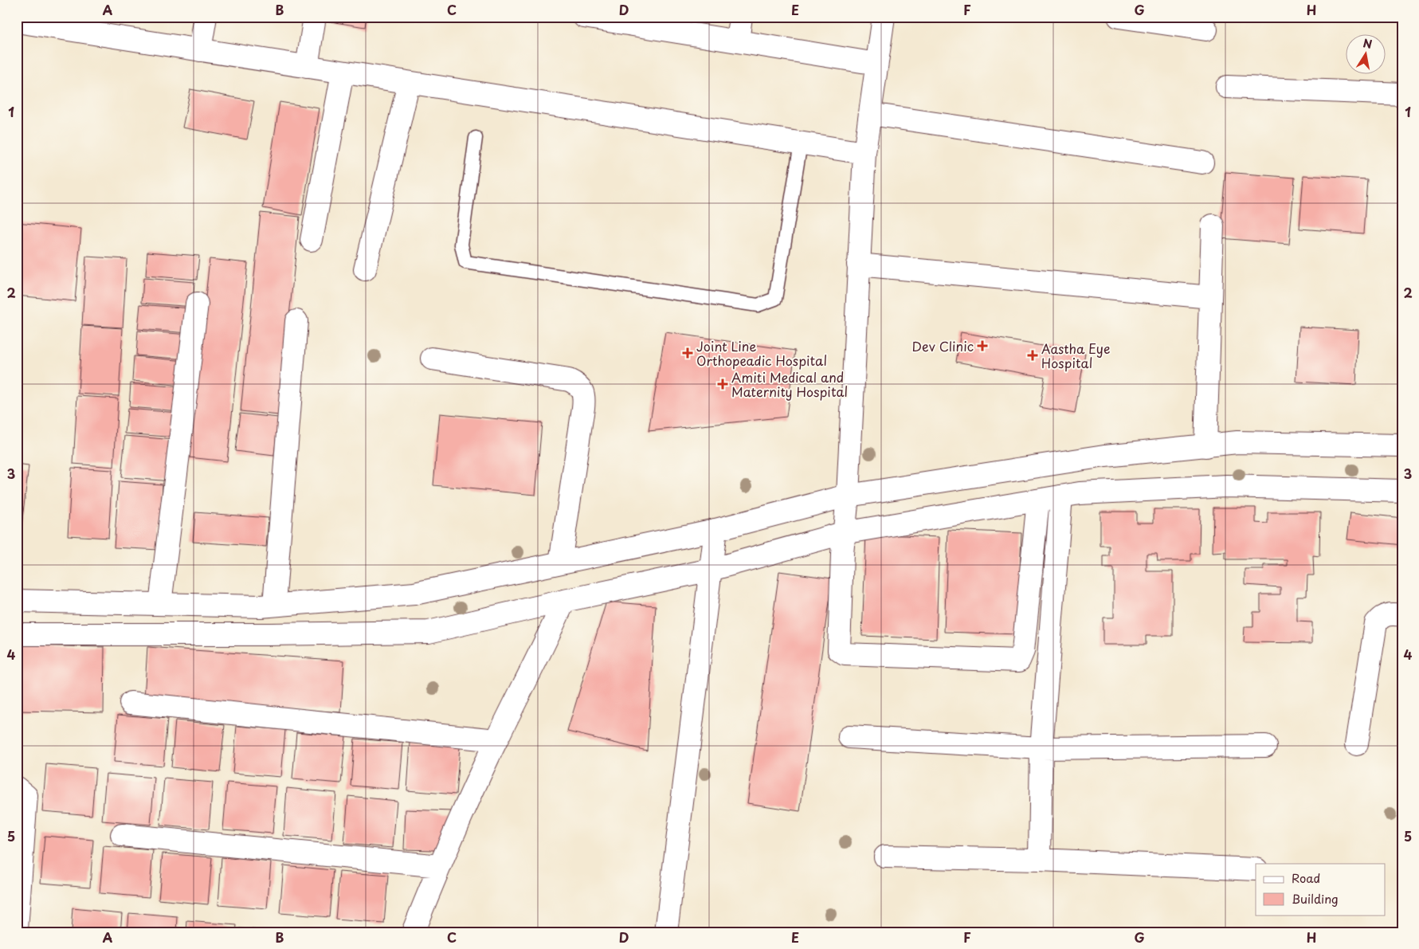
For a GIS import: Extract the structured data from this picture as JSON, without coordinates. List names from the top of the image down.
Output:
{
  "places": {
    "health": [
      "Dev Clinic",
      "Joint Line Orthopeadic Hospital",
      "Aastha Eye Hospital",
      "Amiti Medical and Maternity Hospital"
    ]
  },
  "legend": ["Road", "Building"],
  "north": "top",
  "grid": {
    "columns": [
      "A",
      "B",
      "C",
      "D",
      "E",
      "F",
      "G",
      "H"
    ],
    "rows": [
      "1",
      "2",
      "3",
      "4",
      "5"
    ]
  }
}
